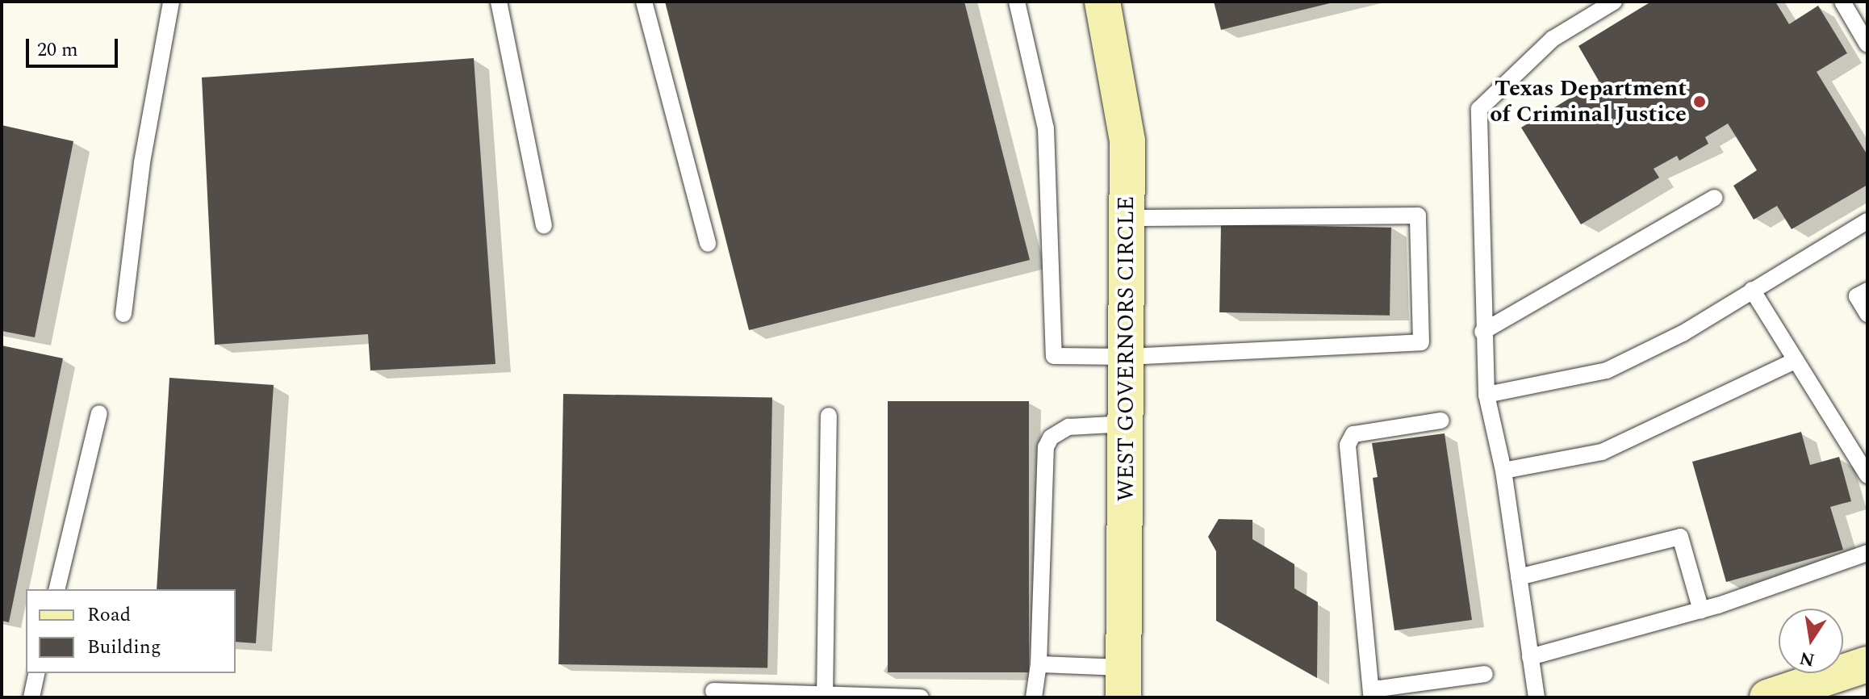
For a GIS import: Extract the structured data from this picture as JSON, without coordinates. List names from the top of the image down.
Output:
{
  "streets": {
    "street": ["WEST GOVERNORS CIRCLE"]
  },
  "places": ["Texas Department of Criminal Justice"],
  "legend": ["Road", "Building"],
  "scale_bar": "20 m",
  "north": "bottom"
}
